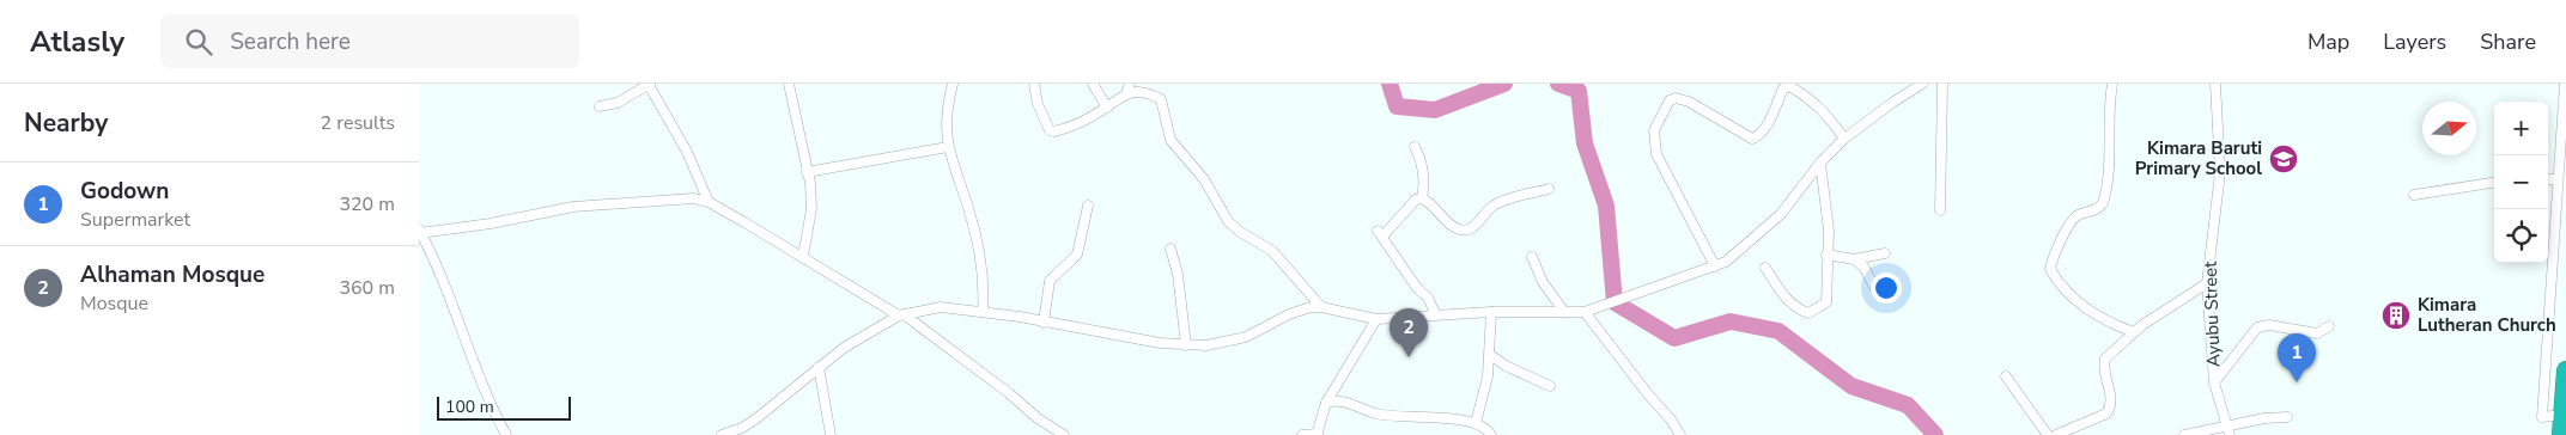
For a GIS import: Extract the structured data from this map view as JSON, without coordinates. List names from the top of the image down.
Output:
{
  "streets": {
    "street": ["Ayubu Street"]
  },
  "places": {
    "school or university": ["Kimara Baruti Primary School"],
    "building": ["Kimara Lutheran Church"]
  },
  "scale_bar": "100 m",
  "north": "right",
  "page": {
    "header": "Atlasly",
    "search": "Search here",
    "nav": ["Map", "Layers", "Share"],
    "heading": ["Nearby", "2 results"],
    "map_buttons": ["+", "−"],
    "list": [
      {
        "mark": "1",
        "name": "Godown",
        "note": "Supermarket",
        "value": "320 m"
      },
      {
        "mark": "2",
        "name": "Alhaman Mosque",
        "note": "Mosque",
        "value": "360 m"
      }
    ],
    "pins": ["2", "1"],
    "scale": "100 m"
  }
}
